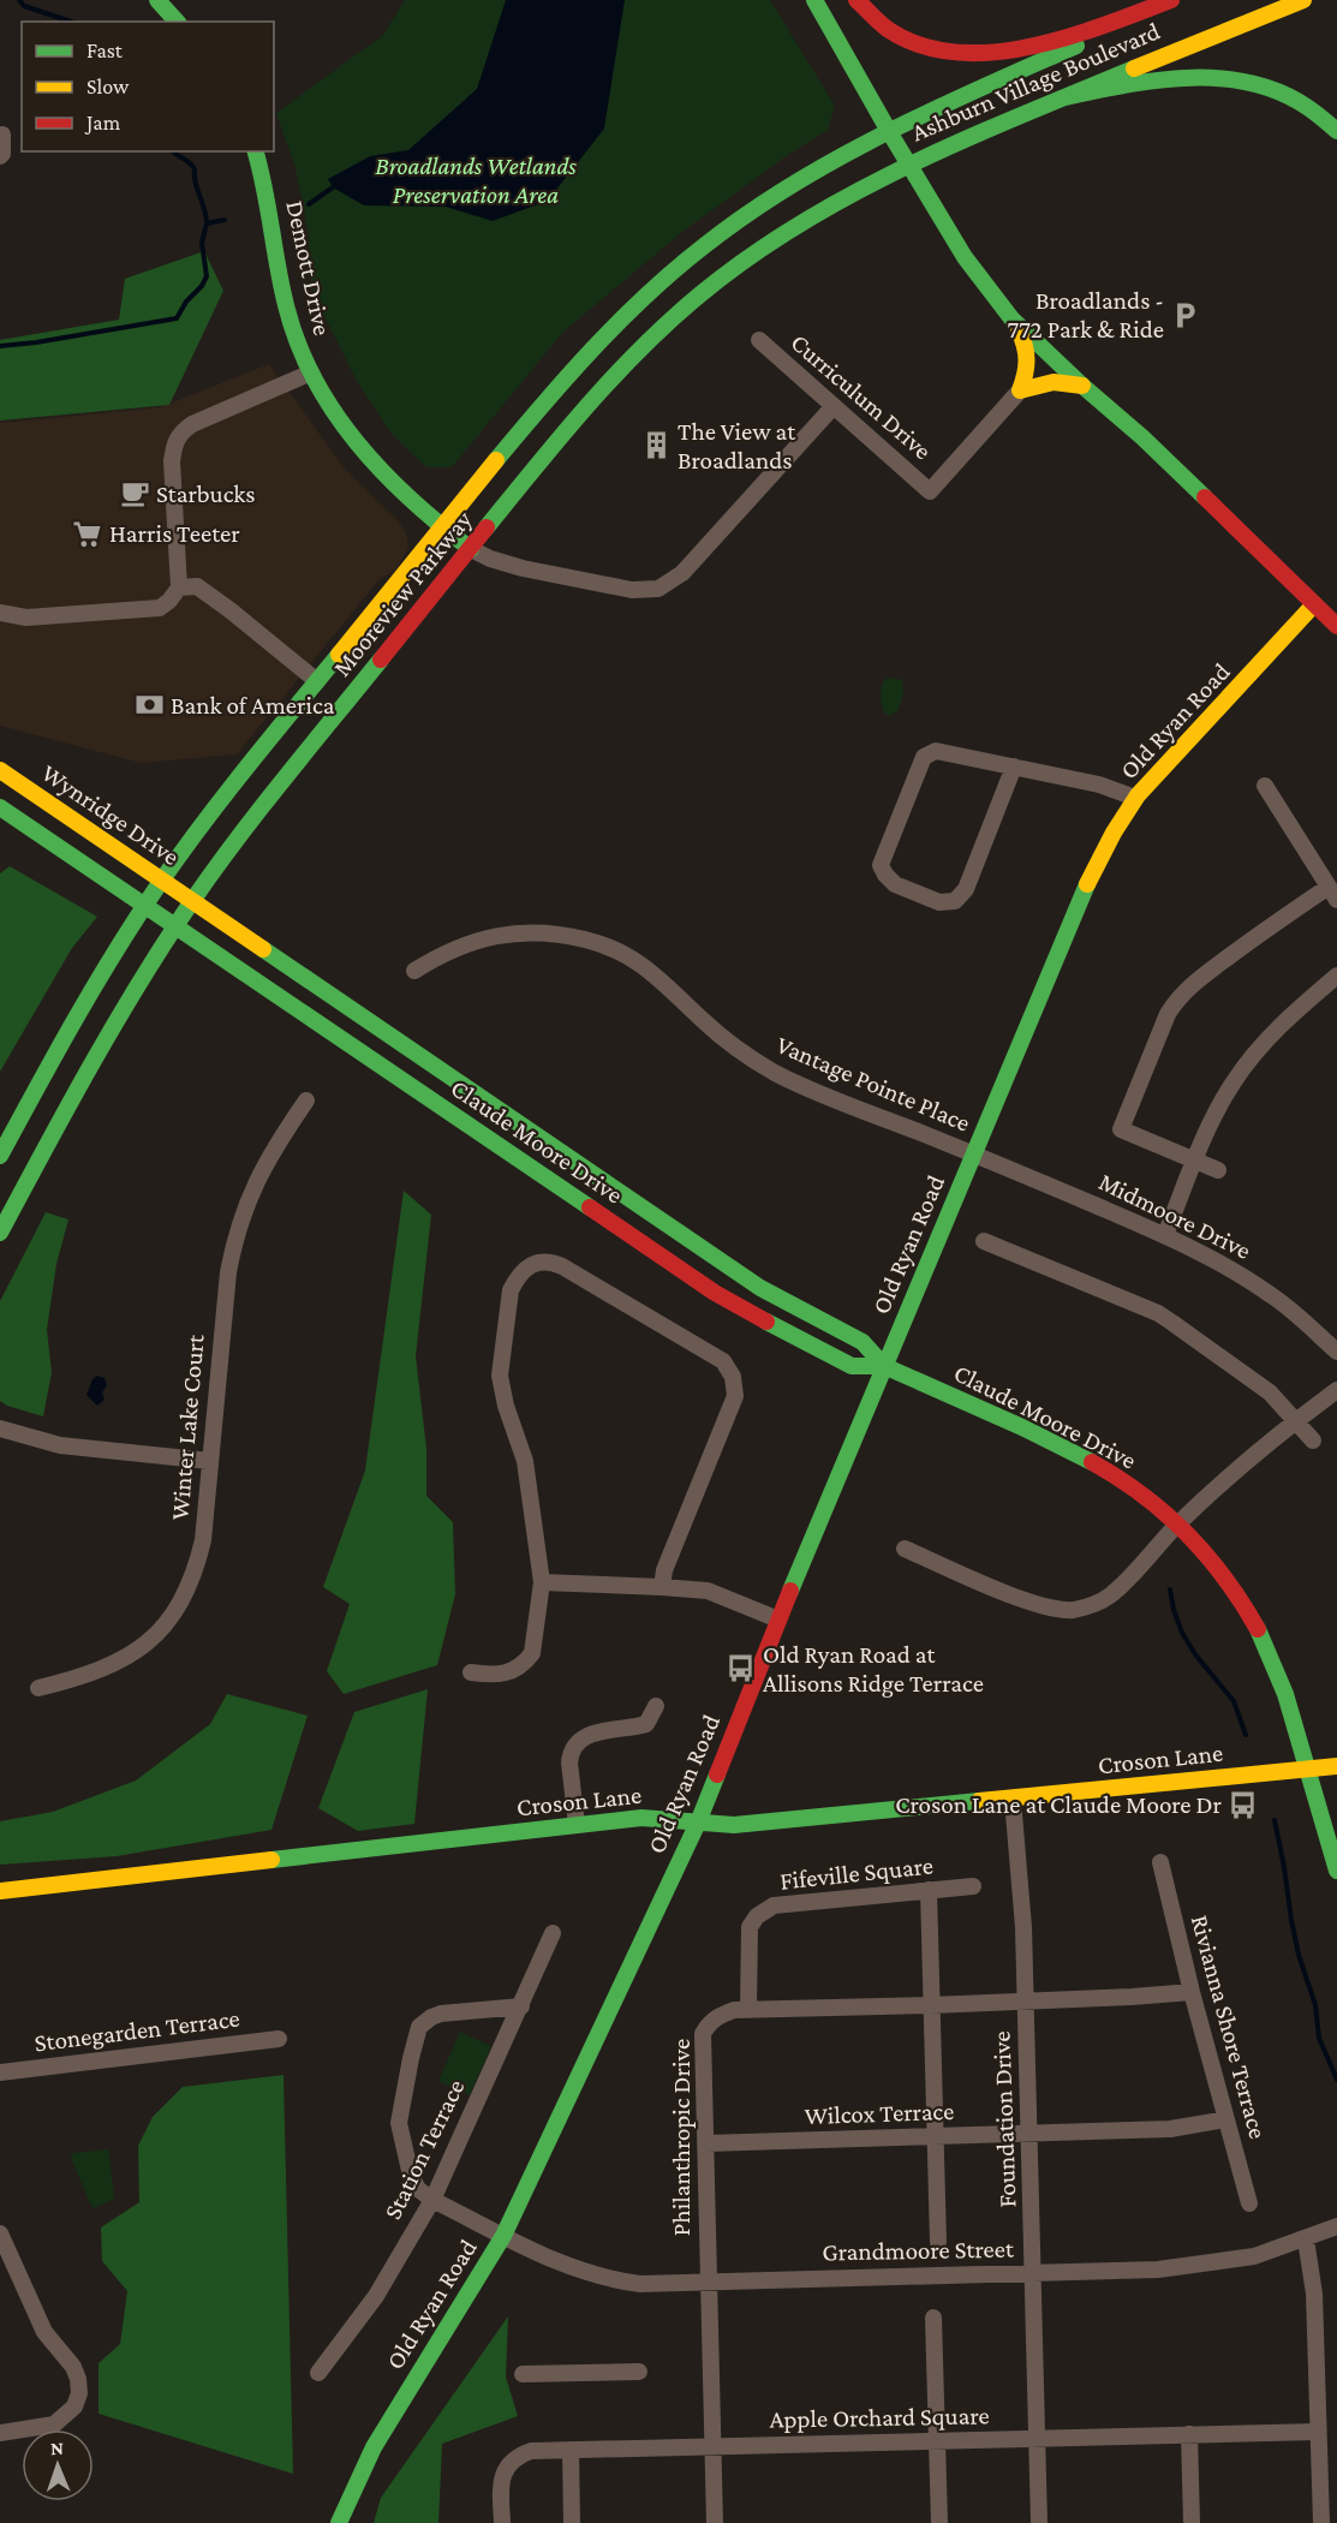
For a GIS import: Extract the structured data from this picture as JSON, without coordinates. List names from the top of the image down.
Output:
{
  "streets": {
    "main road": [
      "Ashburn Village Boulevard",
      "Demott Drive",
      "Mooreview Parkway",
      "Old Ryan Road",
      "Wynridge Drive",
      "Claude Moore Drive",
      "Croson Lane"
    ],
    "street": [
      "Curriculum Drive",
      "Vantage Pointe Place",
      "Midmoore Drive",
      "Winter Lake Court",
      "Fifeville Square",
      "Rivianna Shore Terrace",
      "Stonegarden Terrace",
      "Wilcox Terrace",
      "Foundation Drive",
      "Philanthropic Drive",
      "Station Terrace",
      "Grandmoore Street",
      "Apple Orchard Square"
    ]
  },
  "crossings": [
    ["Ashburn Village Boulevard", "Mooreview Parkway"],
    ["Demott Drive", "Mooreview Parkway"],
    ["Mooreview Parkway", "Wynridge Drive"],
    ["Mooreview Parkway", "Claude Moore Drive"],
    ["Old Ryan Road", "Vantage Pointe Place"],
    ["Old Ryan Road", "Claude Moore Drive"],
    ["Old Ryan Road", "Midmoore Drive"],
    ["Old Ryan Road", "Croson Lane"],
    ["Old Ryan Road", "Grandmoore Street"],
    ["Wynridge Drive", "Claude Moore Drive"],
    ["Vantage Pointe Place", "Midmoore Drive"],
    ["Claude Moore Drive", "Croson Lane"],
    ["Croson Lane", "Foundation Drive"],
    ["Fifeville Square", "Philanthropic Drive"],
    ["Rivianna Shore Terrace", "Wilcox Terrace"],
    ["Rivianna Shore Terrace", "Philanthropic Drive"],
    ["Wilcox Terrace", "Foundation Drive"],
    ["Wilcox Terrace", "Philanthropic Drive"],
    ["Foundation Drive", "Philanthropic Drive"],
    ["Foundation Drive", "Grandmoore Street"],
    ["Foundation Drive", "Apple Orchard Square"],
    ["Philanthropic Drive", "Grandmoore Street"],
    ["Philanthropic Drive", "Apple Orchard Square"],
    ["Station Terrace", "Grandmoore Street"]
  ],
  "parks": ["Broadlands Wetlands Preservation Area"],
  "places": {
    "parking": ["Broadlands - 772 Park & Ride"],
    "building": ["The View at Broadlands"],
    "cafe": ["Starbucks"],
    "supermarket": ["Harris Teeter"],
    "bank": ["Bank of America"],
    "bus stop": ["Old Ryan Road at Allisons Ridge Terrace", "Croson Lane at Claude Moore Dr"]
  },
  "legend": ["Fast", "Slow", "Jam"],
  "north": "top"
}
